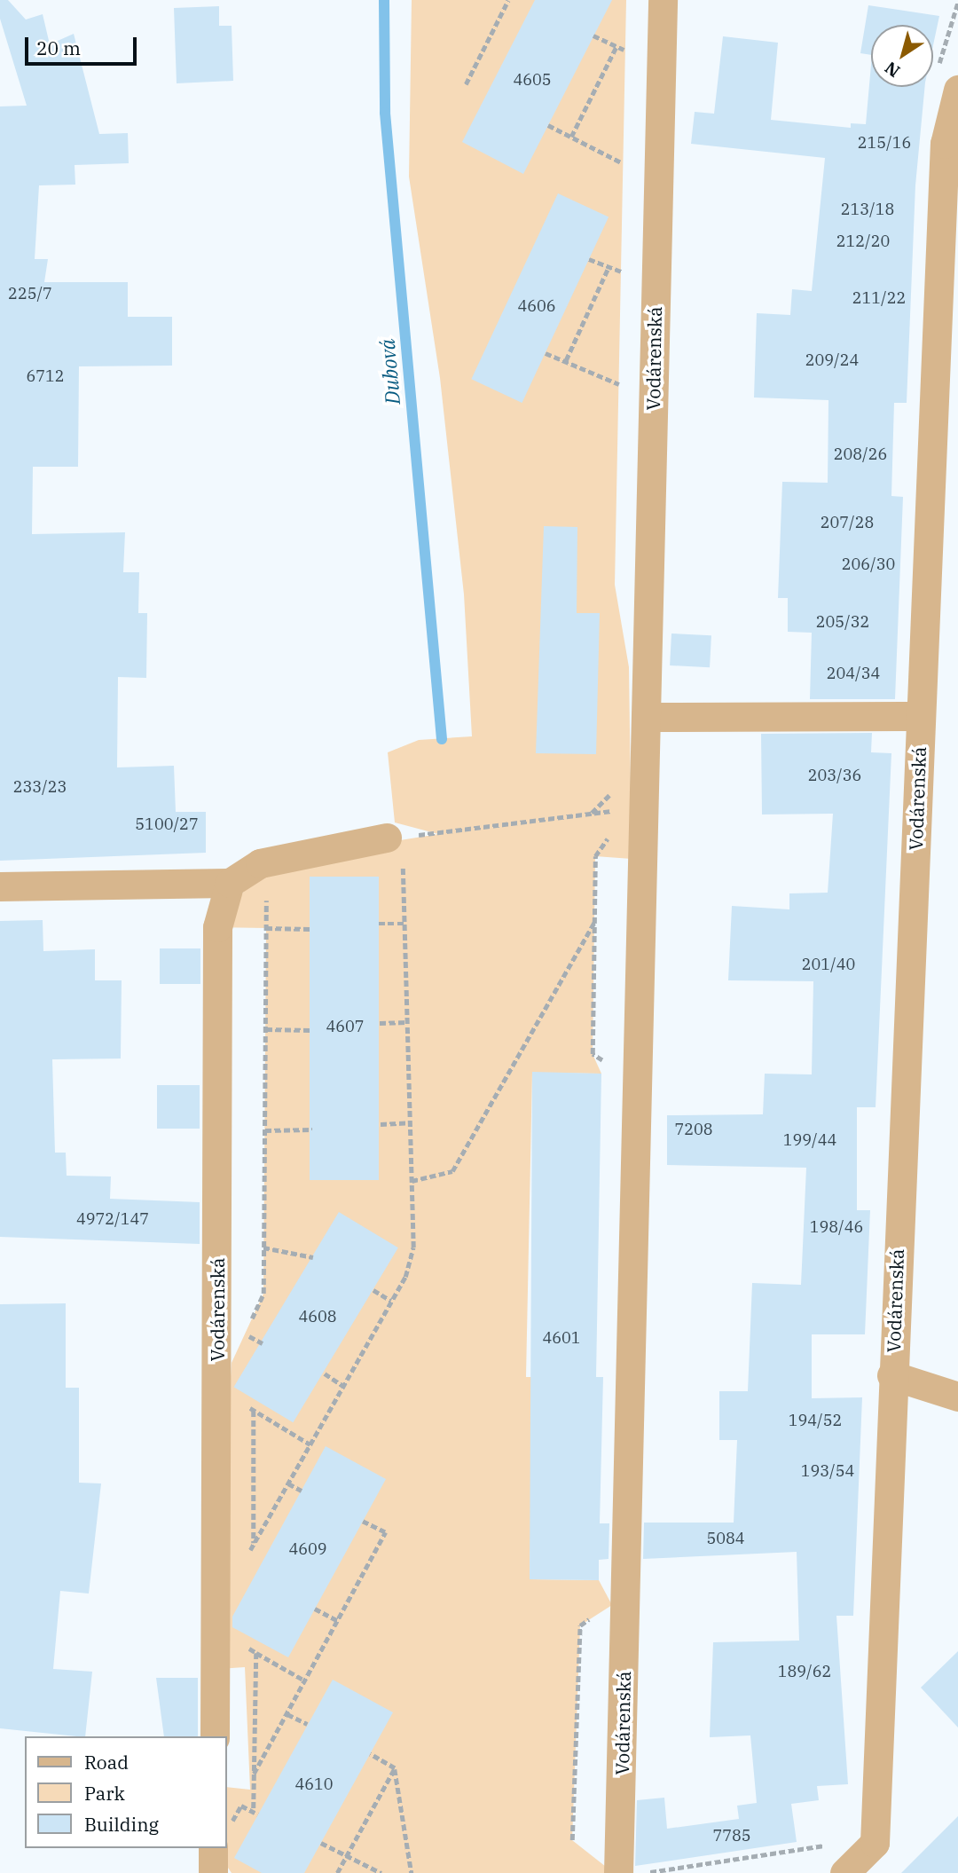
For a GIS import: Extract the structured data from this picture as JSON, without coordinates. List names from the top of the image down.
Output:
{
  "streets": {
    "street": ["Vodárenská"]
  },
  "water": ["Dubová"],
  "house_numbers": [
    "4605",
    "215/16",
    "213/18",
    "212/20",
    "225/7",
    "211/22",
    "4606",
    "209/24",
    "6712",
    "208/26",
    "207/28",
    "206/30",
    "205/32",
    "204/34",
    "203/36",
    "233/23",
    "5100/27",
    "201/40",
    "4607",
    "7208",
    "199/44",
    "4972/147",
    "198/46",
    "4608",
    "4601",
    "194/52",
    "193/54",
    "5084",
    "4609",
    "189/62",
    "4610",
    "7785"
  ],
  "legend": ["Road", "Park", "Building"],
  "scale_bar": "20 m",
  "north": "bottom left"
}
